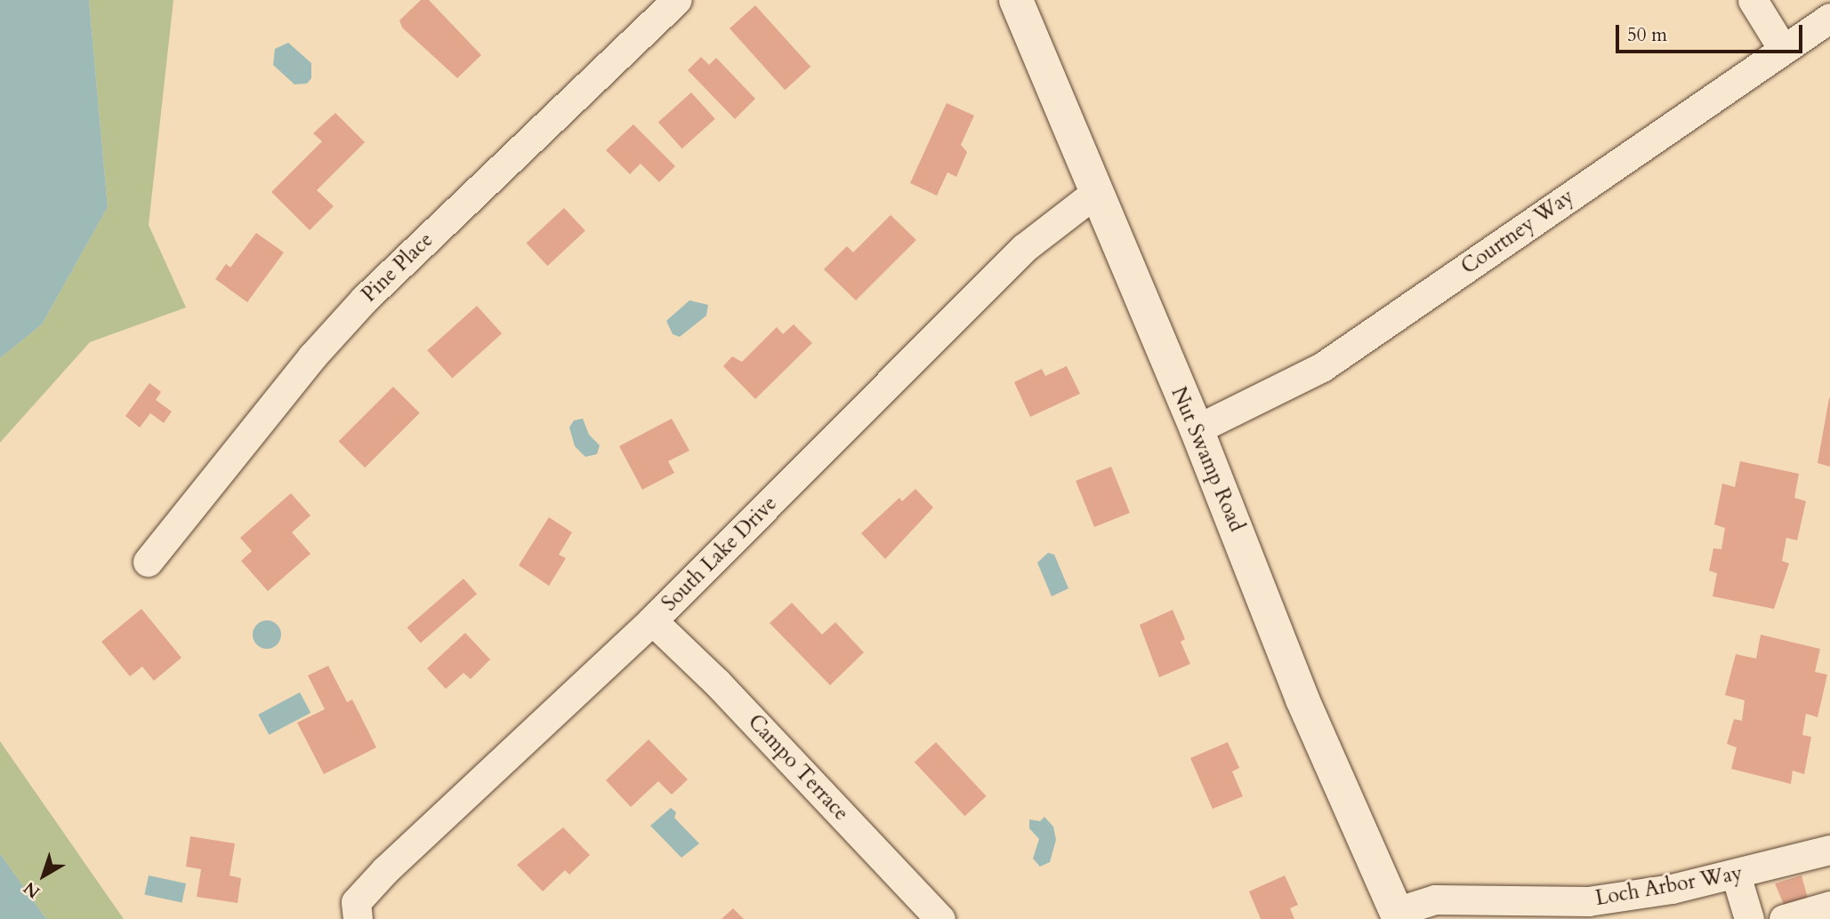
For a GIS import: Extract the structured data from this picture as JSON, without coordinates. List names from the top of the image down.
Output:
{
  "streets": {
    "main road": ["Nut Swamp Road"],
    "street": [
      "Courtney Way",
      "Pine Place",
      "South Lake Drive",
      "Campo Terrace",
      "Loch Arbor Way"
    ]
  },
  "crossings": [
    ["Courtney Way", "Nut Swamp Road"],
    ["Nut Swamp Road", "South Lake Drive"],
    ["Nut Swamp Road", "Loch Arbor Way"],
    ["South Lake Drive", "Campo Terrace"]
  ],
  "scale_bar": "50 m",
  "north": "bottom left"
}
